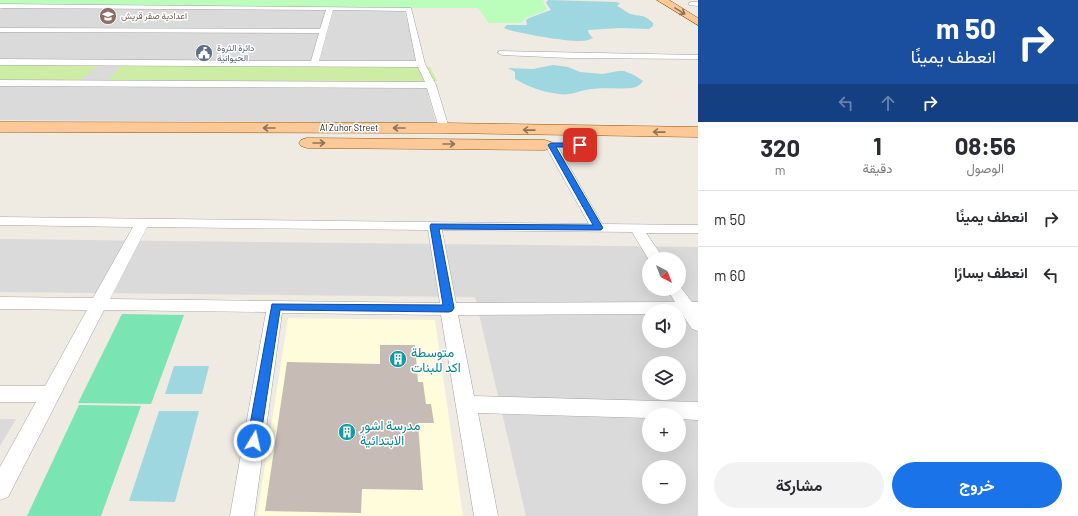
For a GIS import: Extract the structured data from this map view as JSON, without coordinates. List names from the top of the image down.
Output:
{
  "streets": {
    "main road": ["Al Zuhor Street"]
  },
  "places": {
    "school or university": ["اعدادية صقر قريش"],
    "public building": ["دائرة الثروة الحيوانية"],
    "building": ["متوسطة اكد للبنات", "مدرسة اشور الابتدائية"]
  },
  "north": "bottom right",
  "page": {
    "turn": ["50 m", "انعطف يمينًا"],
    "eta": [
      "08:56",
      "الوصول",
      "1",
      "دقيقة",
      "320",
      "m"
    ],
    "list": [
      {
        "name": "انعطف يمينًا",
        "value": "50 m"
      },
      {
        "name": "انعطف يسارًا",
        "value": "60 m"
      }
    ],
    "map_buttons": ["+", "−"],
    "buttons": ["خروج", "مشاركة"]
  }
}
